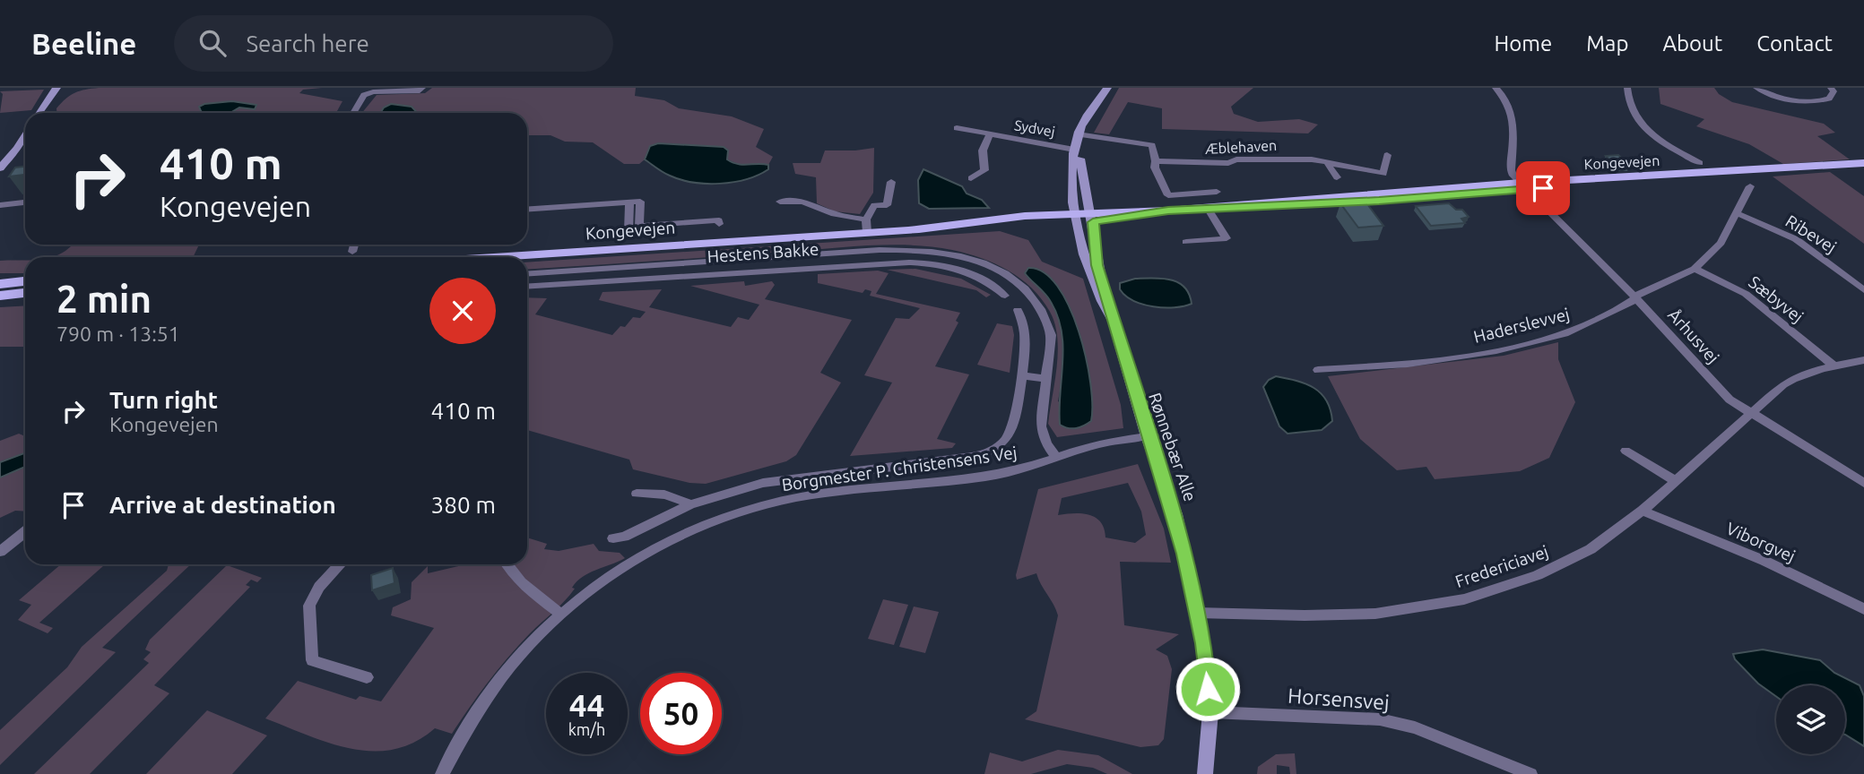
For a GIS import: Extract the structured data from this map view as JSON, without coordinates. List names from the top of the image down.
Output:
{
  "streets": {
    "main road": ["Kongevejen", "Rønnebær Alle"],
    "street": [
      "Sydvej",
      "Æblehaven",
      "Ribevej",
      "Hestens Bakke",
      "Sæbyvej",
      "Haderslevvej",
      "Århusvej",
      "Borgmester P. Christensens Vej",
      "Viborgvej",
      "Fredericiavej",
      "Horsensvej"
    ]
  },
  "crossings": [
    ["Sydvej", "Rønnebær Alle"],
    ["Kongevejen", "Århusvej"],
    ["Kongevejen", "Rønnebær Alle"],
    ["Ribevej", "Haderslevvej"],
    ["Sæbyvej", "Haderslevvej"],
    ["Sæbyvej", "Fredericiavej"],
    ["Haderslevvej", "Århusvej"],
    ["Århusvej", "Fredericiavej"],
    ["Rønnebær Alle", "Borgmester P. Christensens Vej"],
    ["Rønnebær Alle", "Fredericiavej"],
    ["Rønnebær Alle", "Horsensvej"],
    ["Viborgvej", "Fredericiavej"]
  ],
  "page": {
    "header": "Beeline",
    "search": "Search here",
    "nav": [
      "Home",
      "Map",
      "About",
      "Contact"
    ],
    "turn": ["410 m", "Kongevejen"],
    "heading": ["2 min", "790 m · 13:51"],
    "list": [
      {
        "name": "Turn right",
        "note": "Kongevejen",
        "value": "410 m"
      },
      {
        "name": "Arrive at destination",
        "value": "380 m"
      }
    ],
    "speed": "44 km/h",
    "limit": "50"
  }
}
